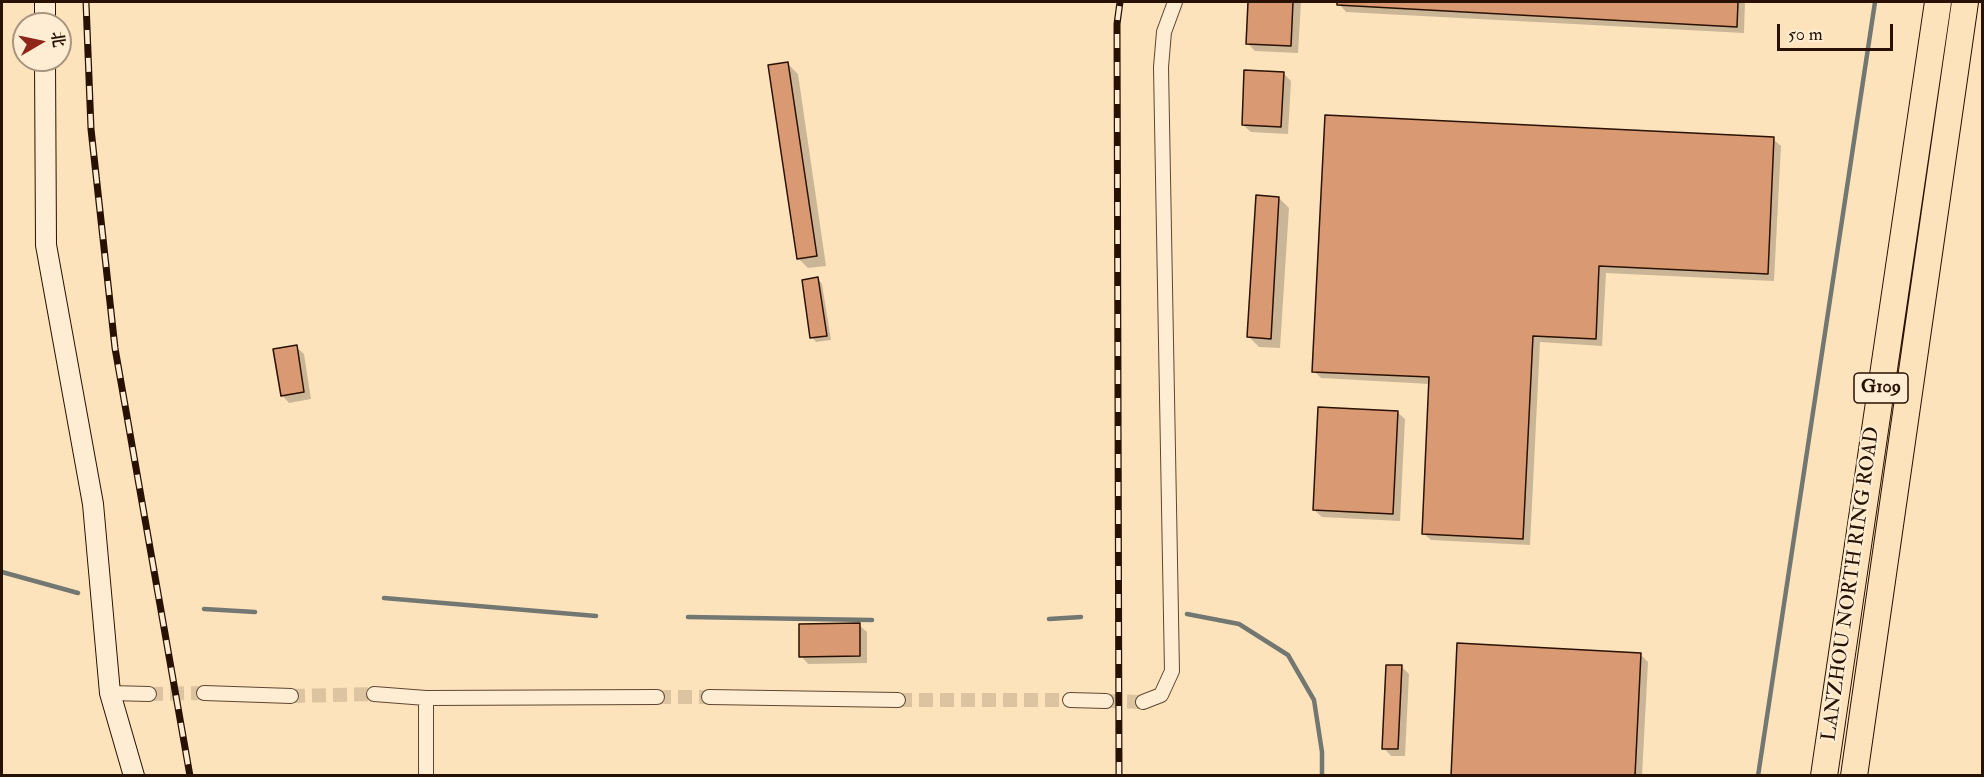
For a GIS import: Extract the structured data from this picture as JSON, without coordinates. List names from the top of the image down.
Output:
{
  "streets": {
    "highway": ["G109", "LANZHOU NORTH RING ROAD"]
  },
  "scale_bar": "50 m",
  "north": "right"
}
